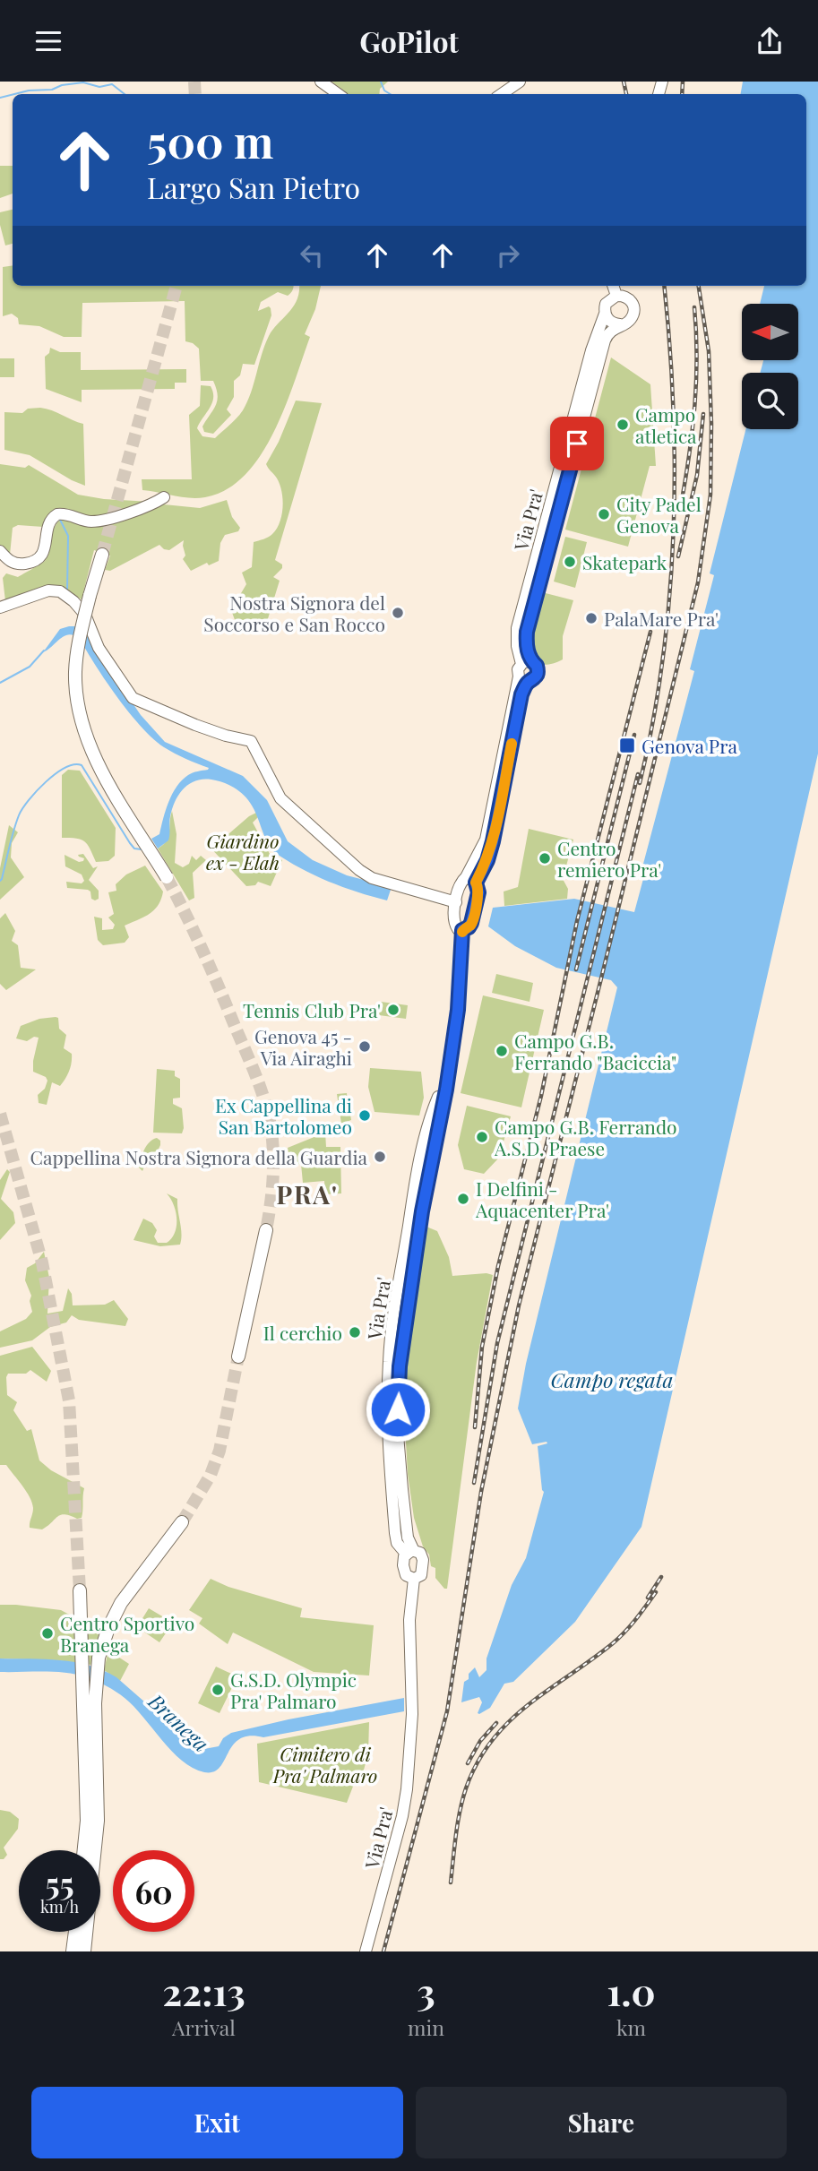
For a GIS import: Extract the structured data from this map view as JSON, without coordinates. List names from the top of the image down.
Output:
{
  "streets": {
    "main road": ["Via Pra'"]
  },
  "districts": ["PRA'"],
  "water": ["Campo regata", "Branega"],
  "parks": ["Giardino ex - Elah", "Cimitero di Pra' Palmaro"],
  "places": {
    "other": [
      "Campo atletica",
      "City Padel Genova",
      "Skatepark",
      "Nostra Signora del Soccorso e San Rocco",
      "PalaMare Pra'",
      "Centro remiero Pra'",
      "Tennis Club Pra'",
      "Genova 45 - Via Airaghi",
      "Campo G.B. Ferrando \"Baciccia\"",
      "Ex Cappellina di San Bartolomeo",
      "Campo G.B. Ferrando A.S.D. Praese",
      "Cappellina Nostra Signora della Guardia",
      "I Delfini - Aquacenter Pra'",
      "Il cerchio",
      "Centro Sportivo Branega",
      "G.S.D. Olympic Pra' Palmaro"
    ],
    "transit": ["Genova Pra"]
  },
  "north": "left",
  "page": {
    "header": "GoPilot",
    "turn": ["500 m", "Largo San Pietro"],
    "speed": "55 km/h",
    "limit": "60",
    "eta": [
      "22:13",
      "Arrival",
      "3",
      "min",
      "1.0",
      "km"
    ],
    "buttons": ["Exit", "Share"]
  }
}
